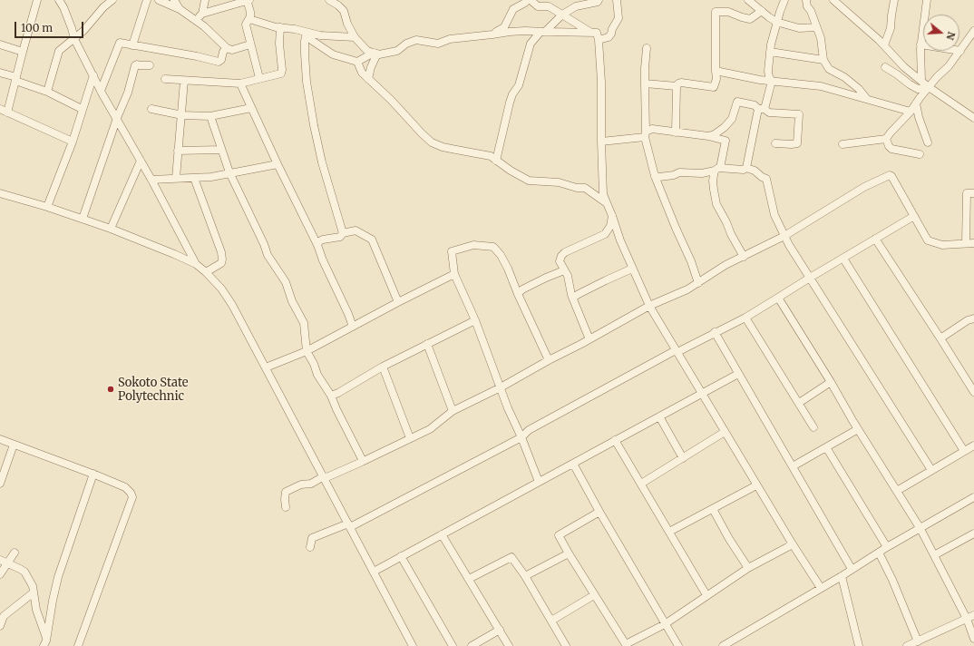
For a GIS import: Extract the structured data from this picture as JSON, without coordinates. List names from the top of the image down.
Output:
{
  "places": ["Sokoto State Polytechnic"],
  "scale_bar": "100 m",
  "north": "right"
}
